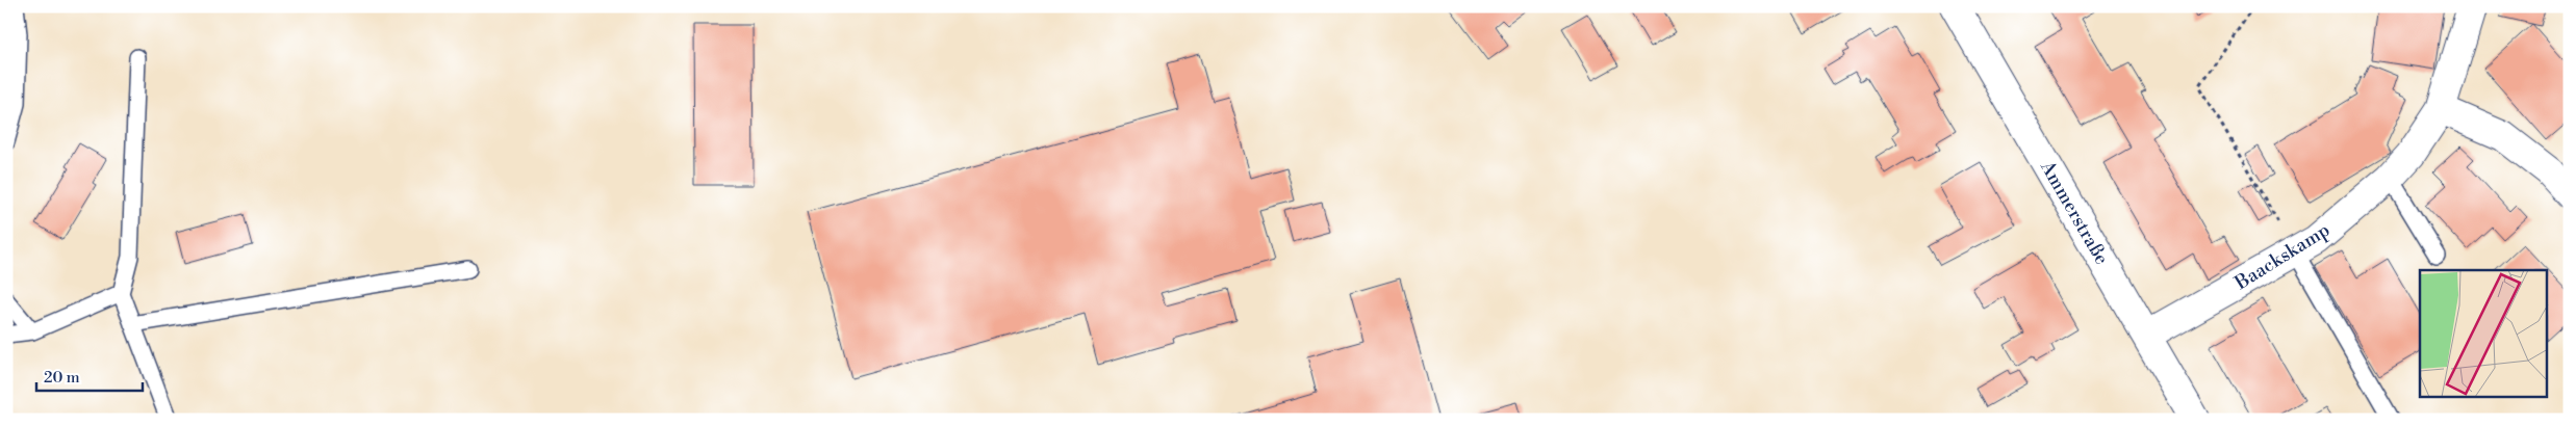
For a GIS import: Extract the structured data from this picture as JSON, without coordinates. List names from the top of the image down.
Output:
{
  "streets": {
    "street": ["Ammerstraße", "Baackskamp"]
  },
  "crossings": [
    ["Ammerstraße", "Baackskamp"]
  ],
  "scale_bar": "20 m"
}
